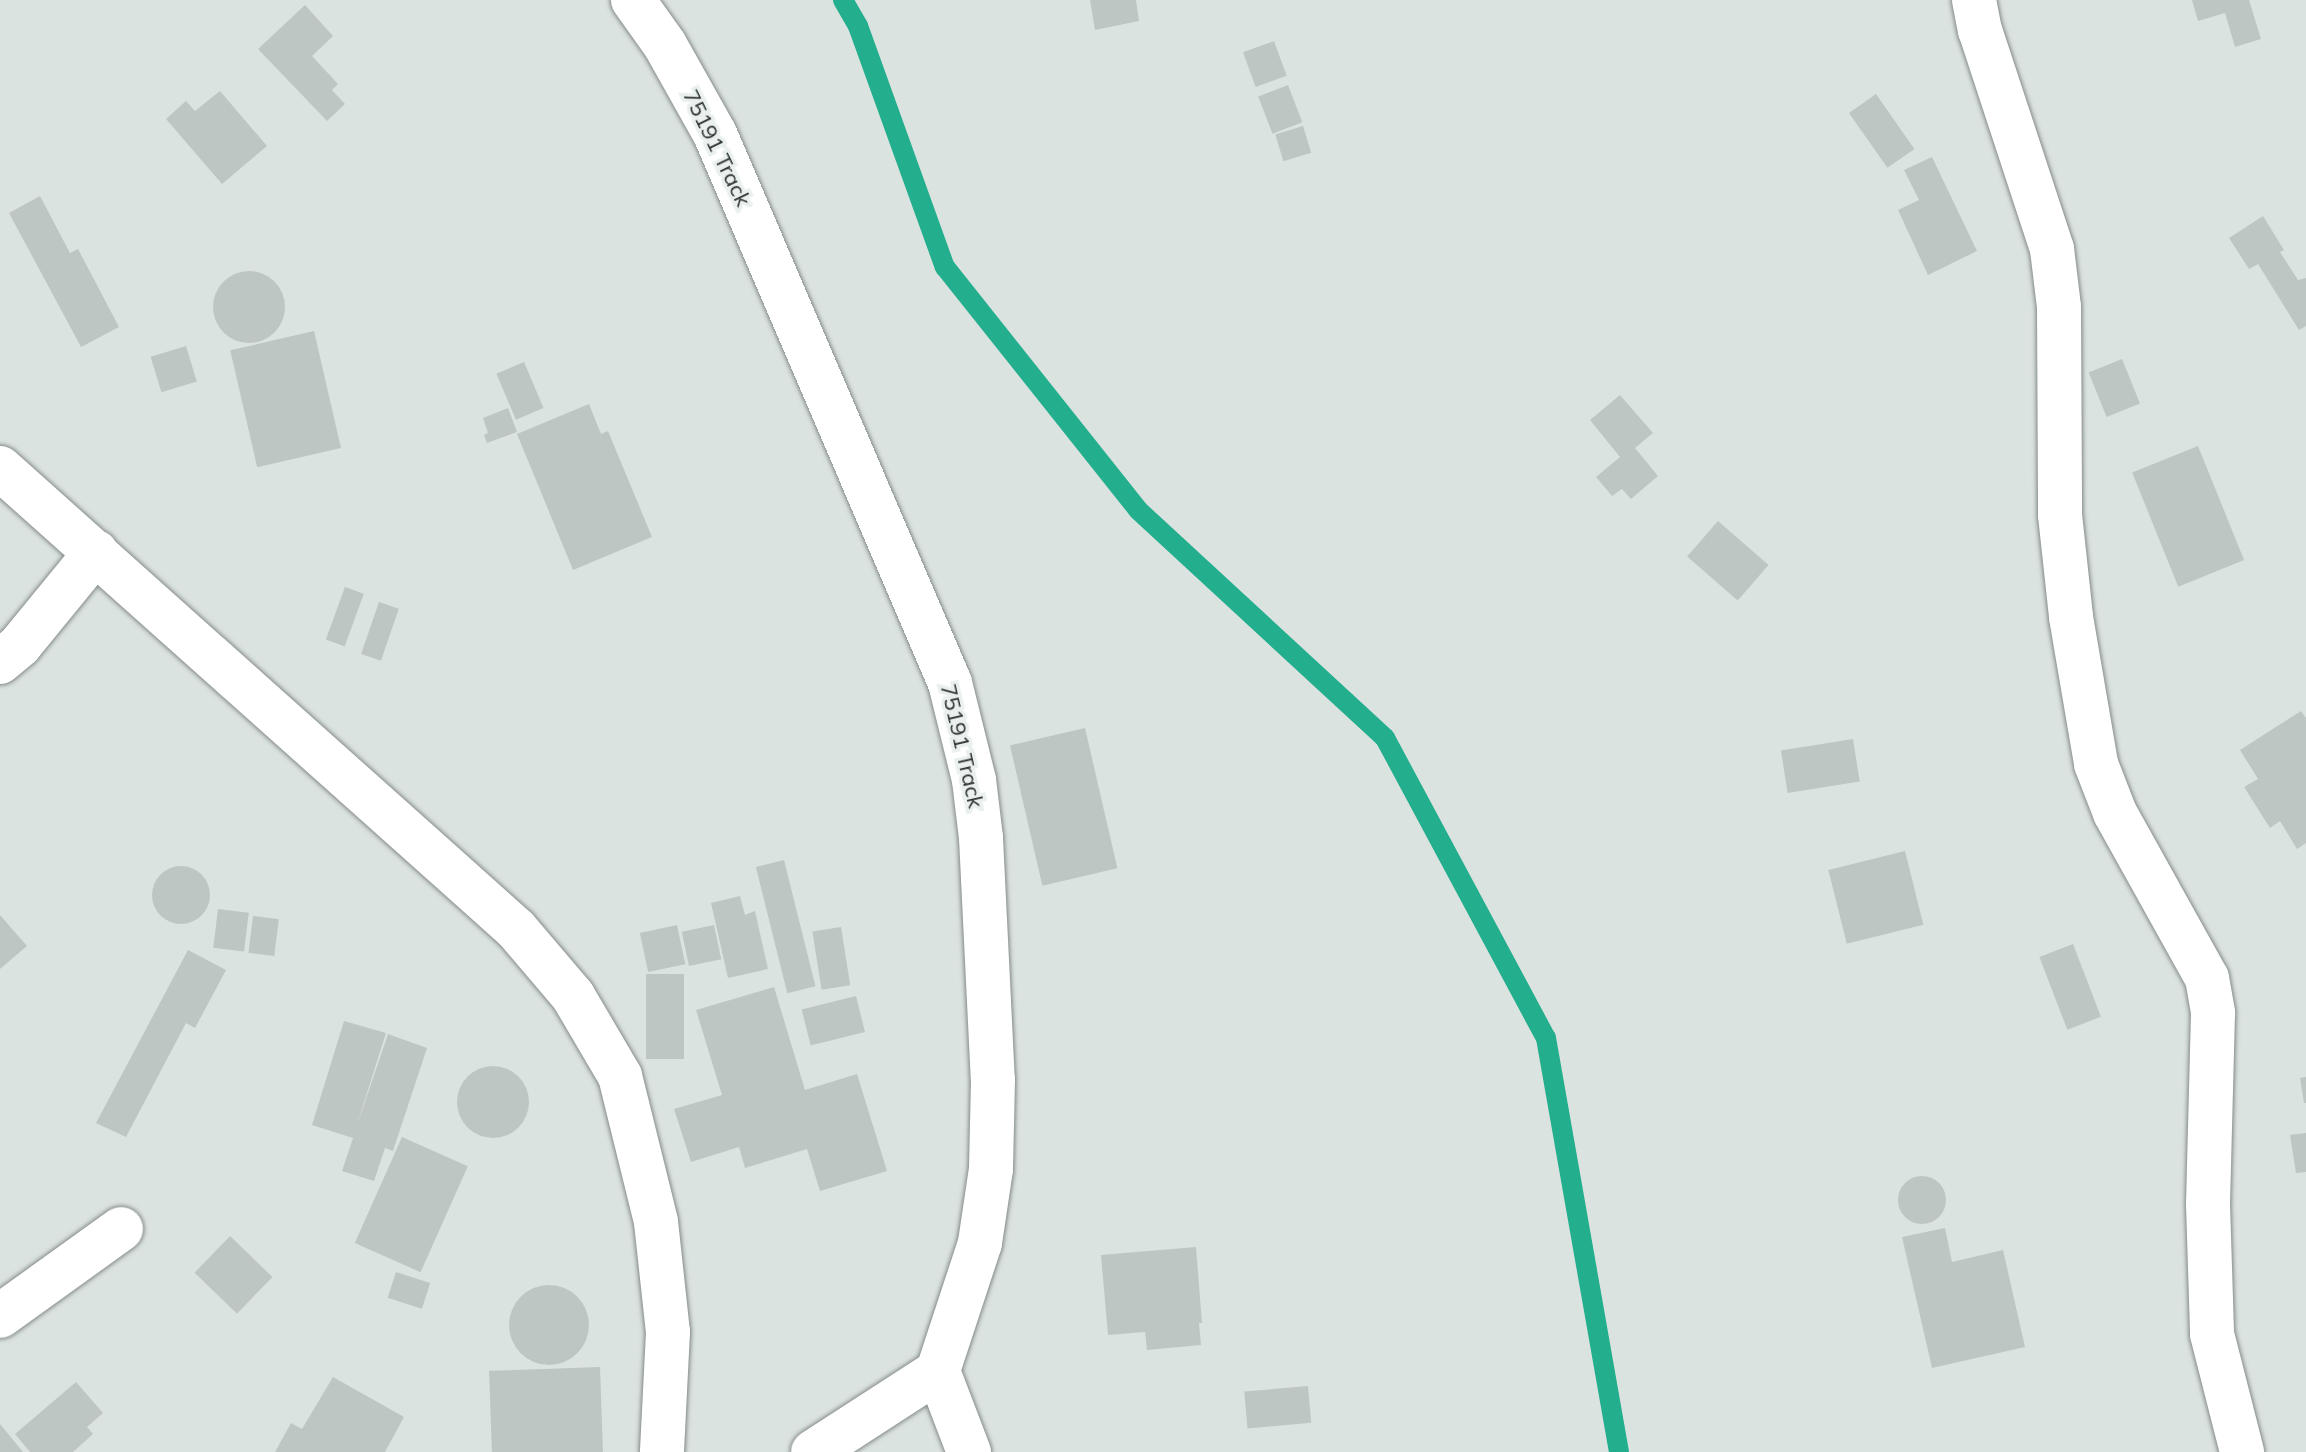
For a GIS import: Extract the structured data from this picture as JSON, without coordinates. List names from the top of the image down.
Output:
{
  "streets": {
    "street": ["75191 Track"]
  }
}
